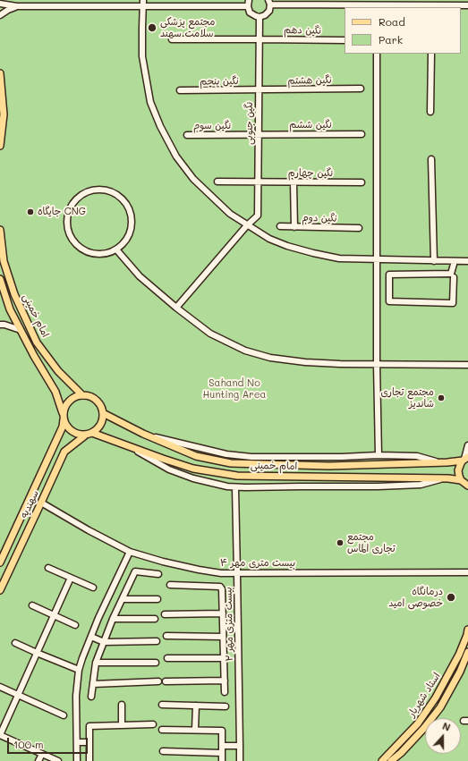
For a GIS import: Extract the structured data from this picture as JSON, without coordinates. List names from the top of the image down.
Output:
{
  "streets": {
    "main road": ["امام خمینی", "سهندیه", "استاد شهریار"],
    "street": [
      "نگین دهم",
      "نگین هشتم",
      "نگین پنجم",
      "نگین جنوبی",
      "نگین ششم",
      "نگین سوم",
      "نگین چهارم",
      "نگین دوم",
      "بیست متری مهر ۴",
      "بیست متری مهر ۲"
    ]
  },
  "crossings": [
    ["نگین دهم", "نگین جنوبی"],
    ["نگین هشتم", "نگین پنجم"],
    ["نگین هشتم", "نگین جنوبی"],
    ["نگین پنجم", "نگین جنوبی"],
    ["نگین جنوبی", "نگین ششم"],
    ["نگین جنوبی", "نگین سوم"],
    ["نگین جنوبی", "نگین چهارم"],
    ["نگین ششم", "نگین سوم"],
    ["امام خمینی", "سهندیه"],
    ["سهندیه", "بیست متری مهر ۴"],
    ["بیست متری مهر ۴", "بیست متری مهر ۲"]
  ],
  "parks": ["Sahand No Hunting Area"],
  "places": [
    "مجتمع پزشکی سلامت سهند",
    "جایگاه CNG",
    "مجتمع تجاری شاندیز",
    "مجتمع تجاری الماس",
    "درمانگاه خصوصی امید"
  ],
  "legend": ["Road", "Park"],
  "scale_bar": "100 m",
  "north": "top"
}
